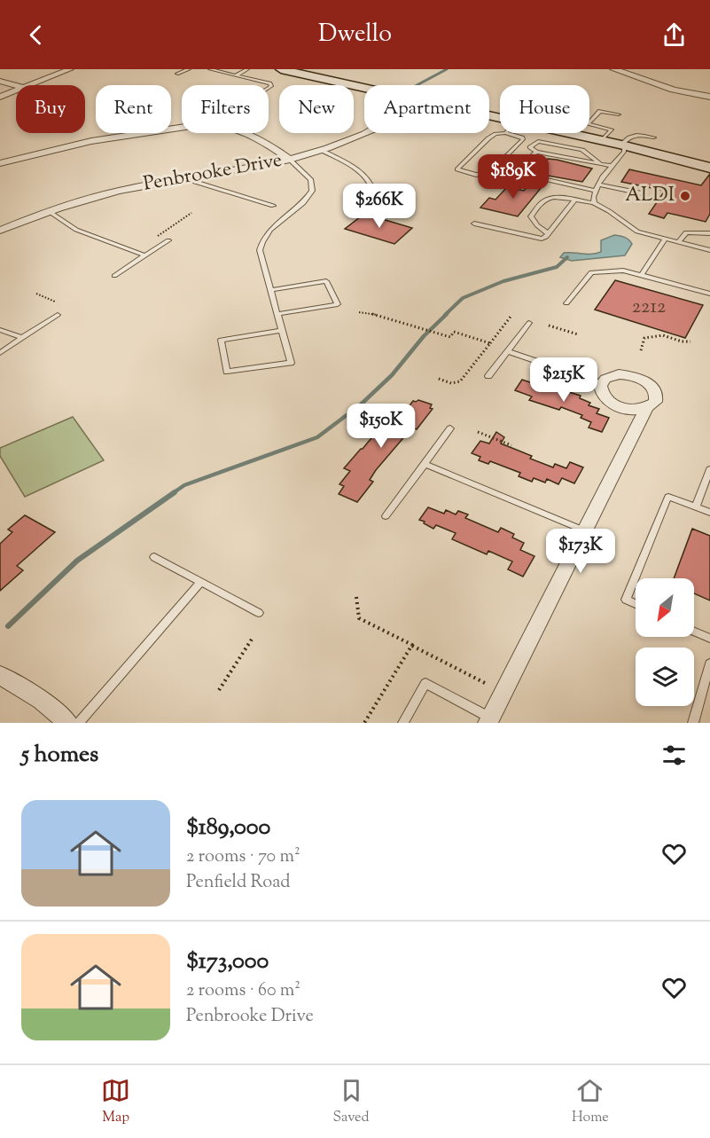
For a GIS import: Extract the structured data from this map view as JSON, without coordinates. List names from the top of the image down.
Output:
{
  "streets": {
    "street": ["Penbrooke Drive"]
  },
  "places": ["ALDI"],
  "house_numbers": ["2212"],
  "north": "bottom left",
  "page": {
    "header": "Dwello",
    "chip": [
      "Buy",
      "Rent",
      "Filters",
      "New",
      "Apartment",
      "House"
    ],
    "price": [
      "$189K",
      "$266K",
      "$215K",
      "$150K",
      "$173K"
    ],
    "heading": "5 homes",
    "list": [
      {
        "name": "$189,000",
        "note": "2 rooms · 70 m² · Penfield Road"
      },
      {
        "name": "$173,000",
        "note": "2 rooms · 60 m² · Penbrooke Drive"
      }
    ],
    "tabs": ["Map", "Saved", "Home"]
  }
}
